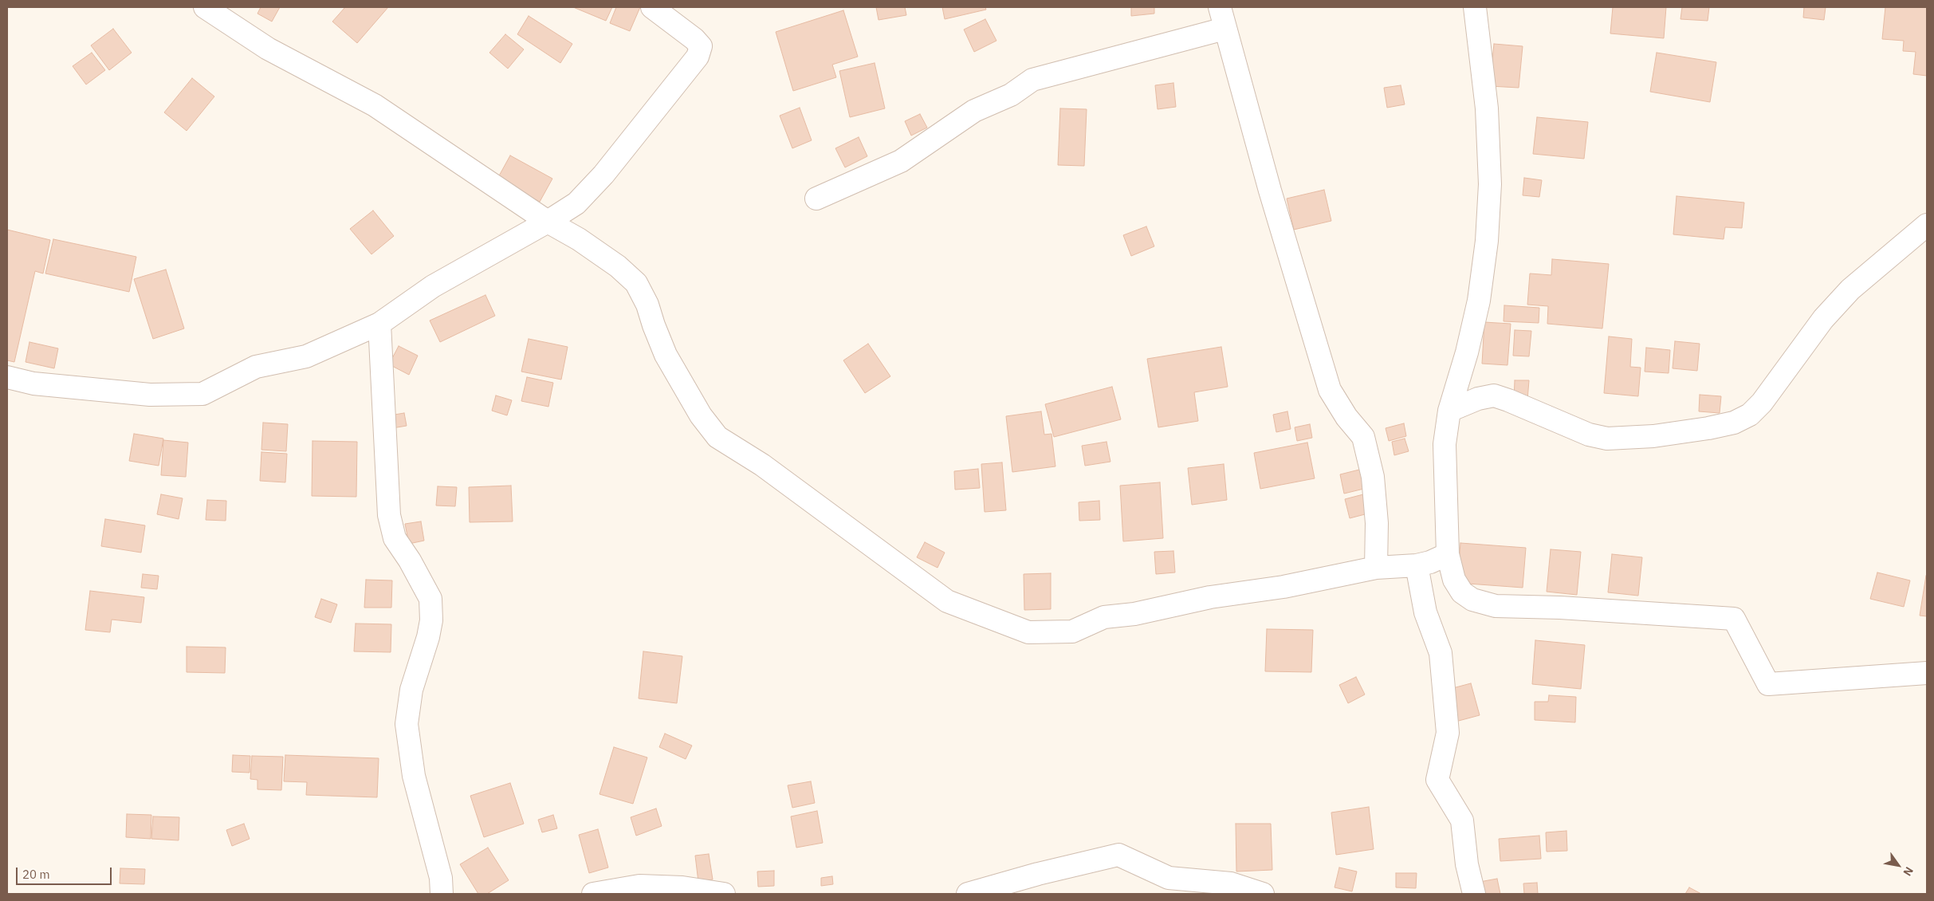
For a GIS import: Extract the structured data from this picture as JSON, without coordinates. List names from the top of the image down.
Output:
{
  "scale_bar": "20 m",
  "north": "bottom right"
}
